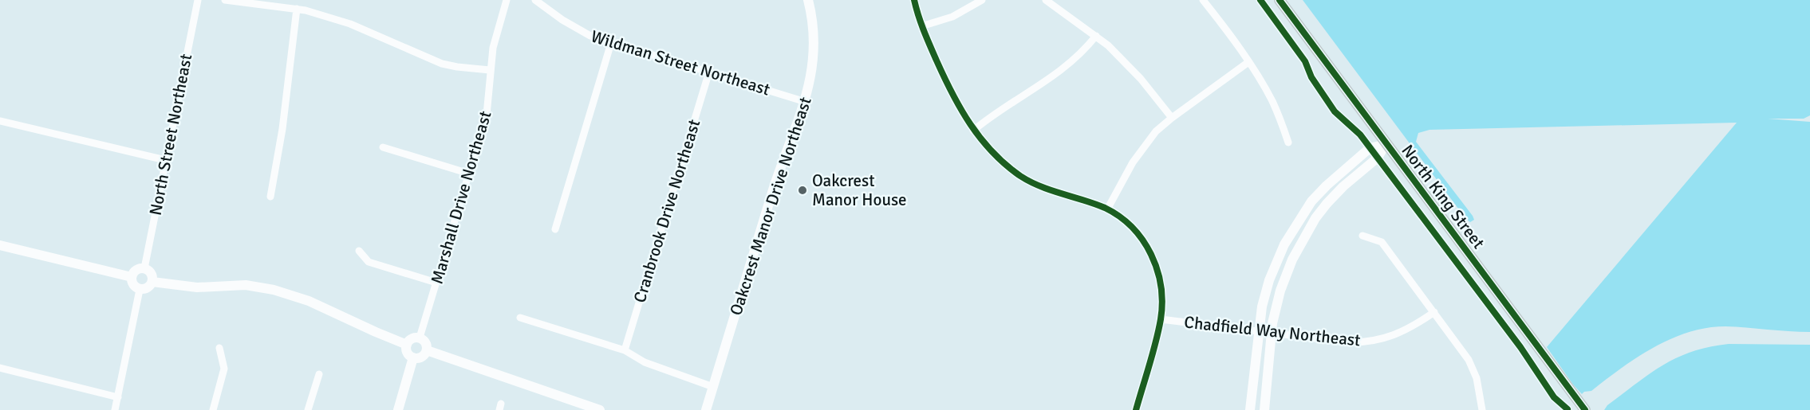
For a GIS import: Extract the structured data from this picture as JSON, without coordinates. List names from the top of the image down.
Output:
{
  "streets": {
    "main road": ["North King Street"],
    "street": [
      "Wildman Street Northeast",
      "North Street Northeast",
      "Marshall Drive Northeast",
      "Oakcrest Manor Drive Northeast",
      "Cranbrook Drive Northeast",
      "Chadfield Way Northeast"
    ]
  },
  "crossings": [
    ["Wildman Street Northeast", "Oakcrest Manor Drive Northeast"],
    ["Wildman Street Northeast", "Cranbrook Drive Northeast"]
  ],
  "places": ["Oakcrest Manor House"]
}
